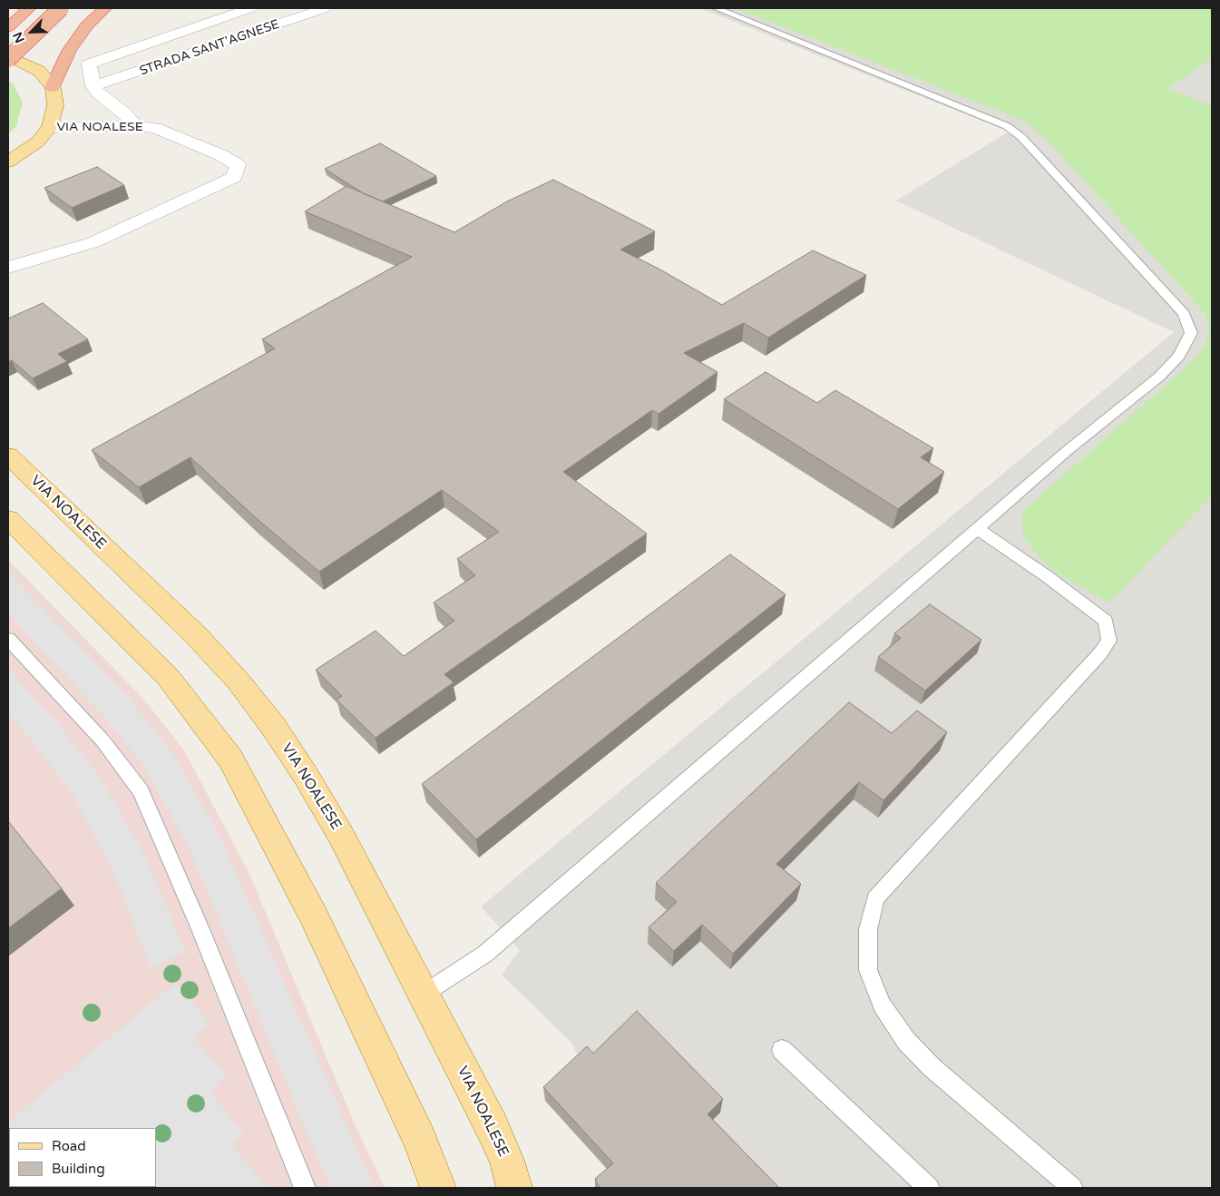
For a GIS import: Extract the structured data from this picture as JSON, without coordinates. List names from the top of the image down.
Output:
{
  "streets": {
    "main road": ["VIA NOALESE"],
    "street": ["STRADA SANT'AGNESE"]
  },
  "legend": ["Road", "Building"],
  "north": "bottom left"
}
